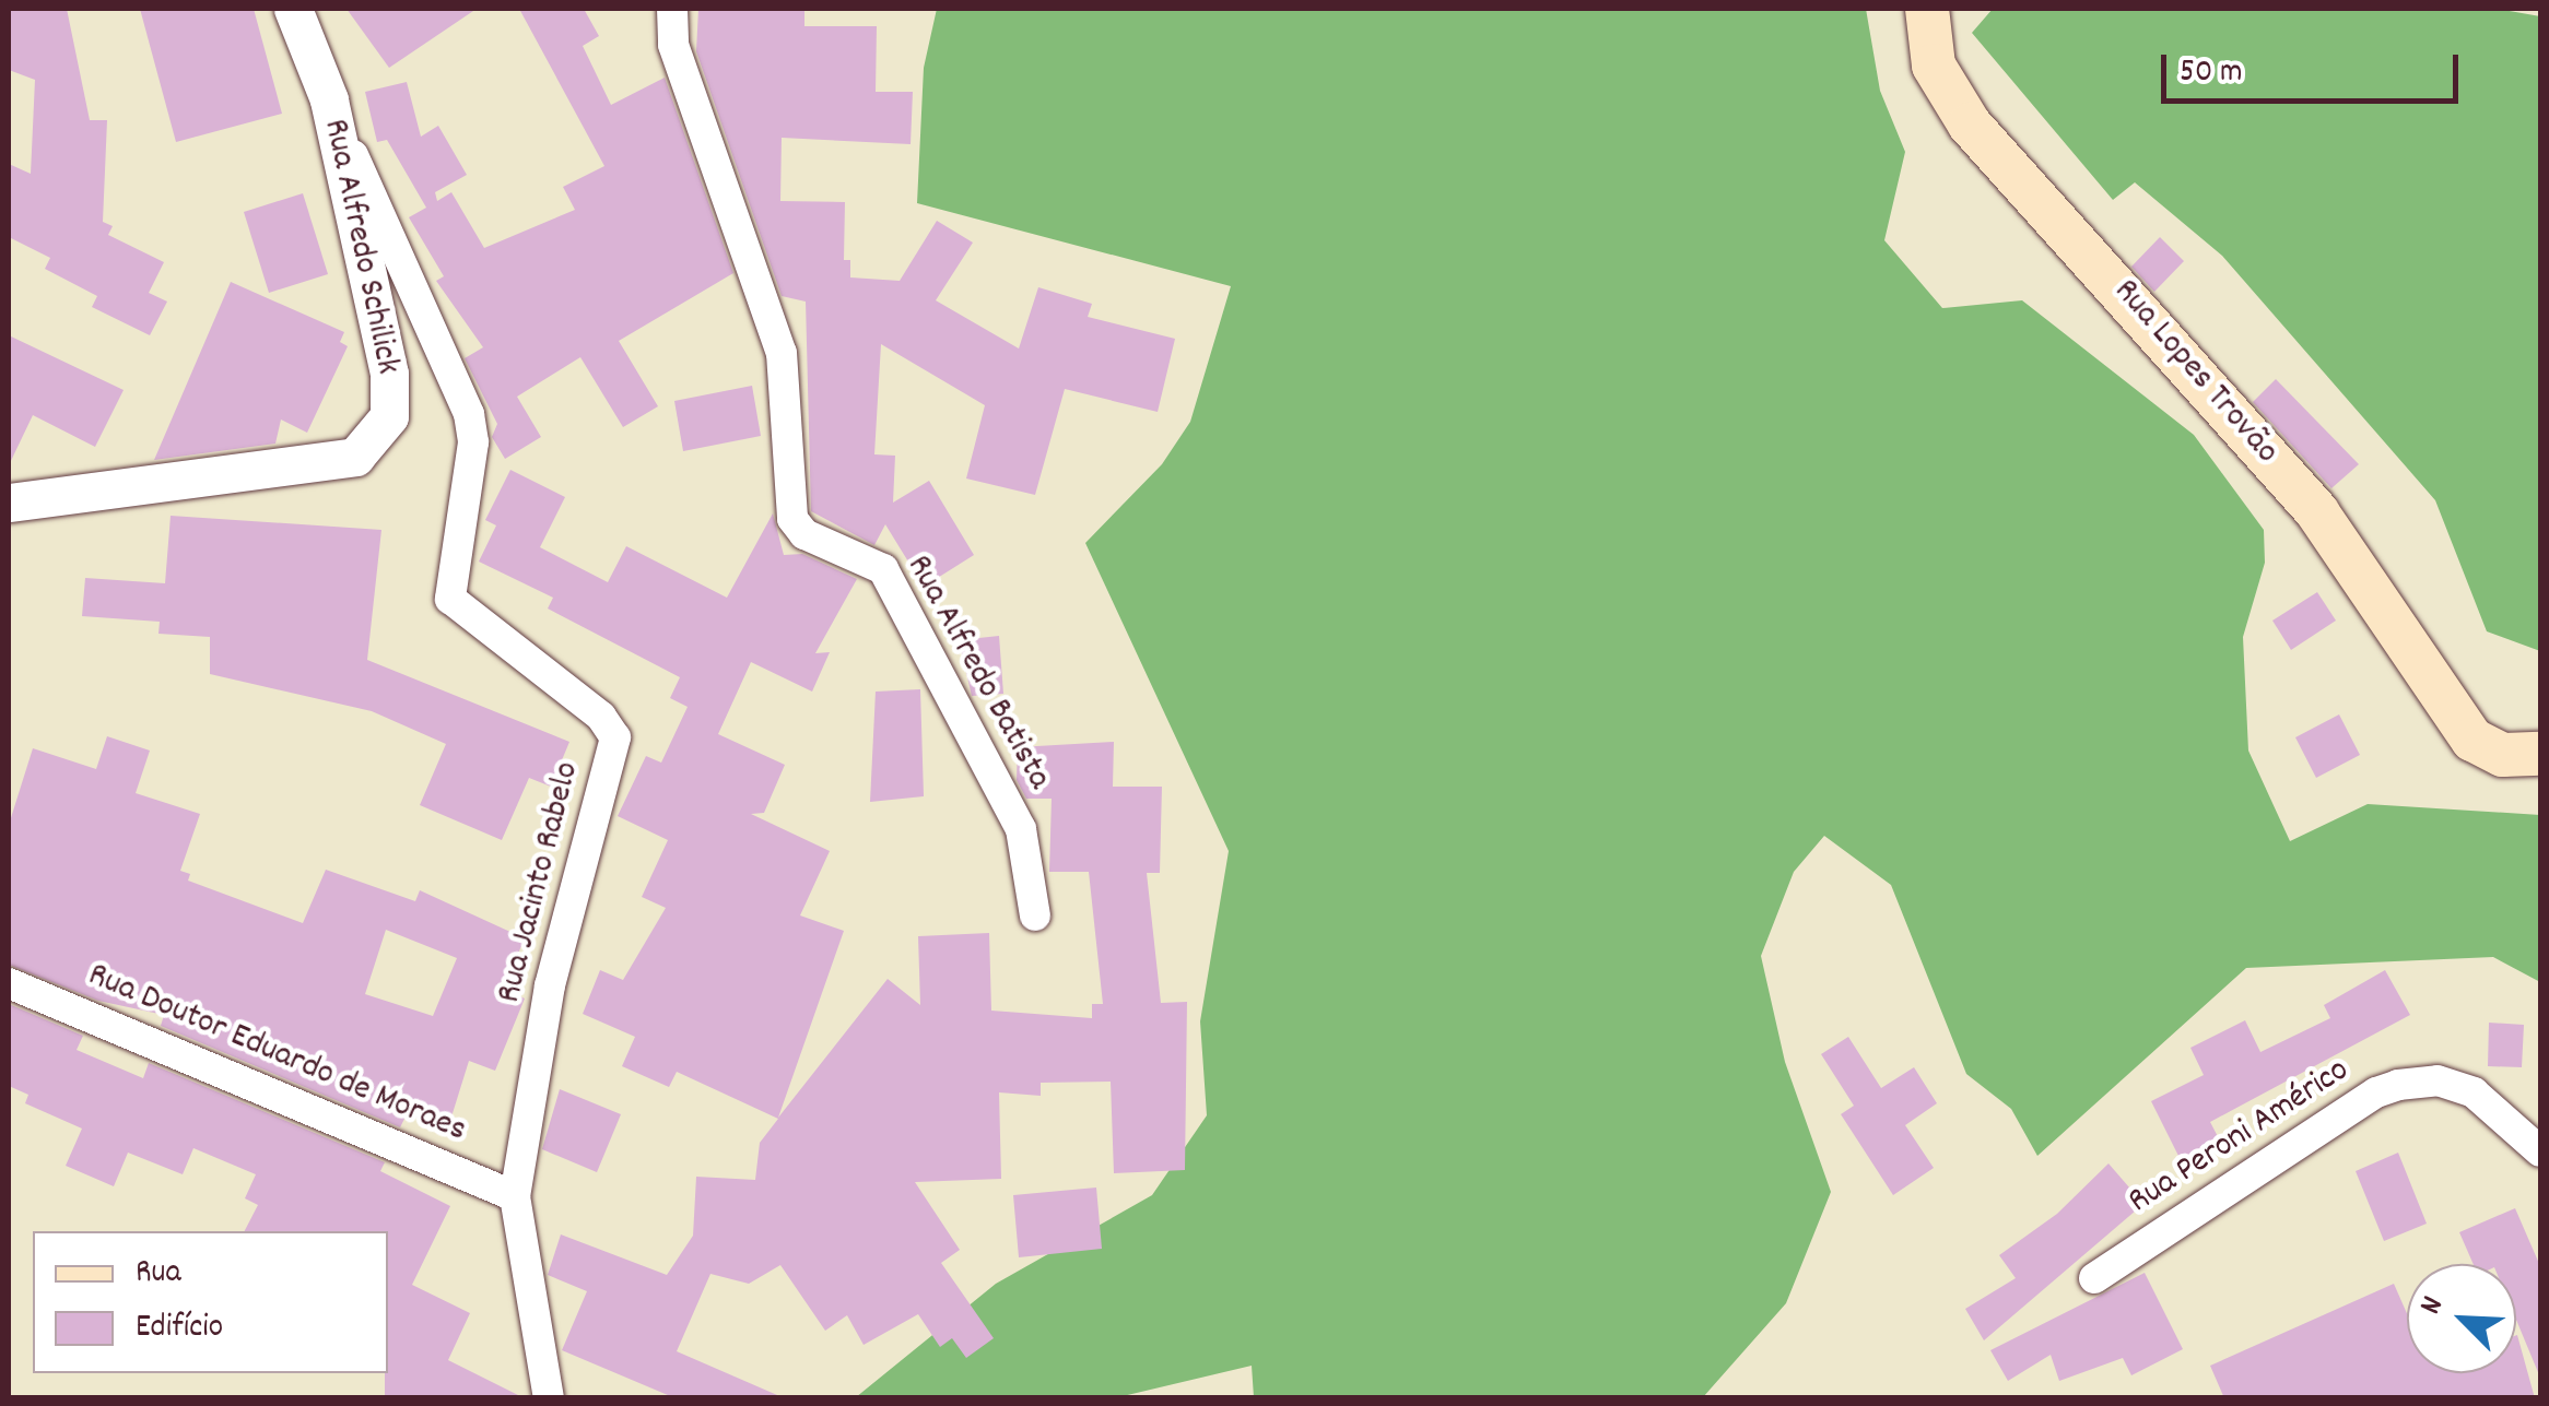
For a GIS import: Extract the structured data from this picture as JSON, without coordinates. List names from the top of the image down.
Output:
{
  "streets": {
    "main road": ["Rua Lopes Trovão"],
    "street": [
      "Rua Alfredo Schilick",
      "Rua Alfredo Batista",
      "Rua Jacinto Rabelo",
      "Rua Doutor Eduardo de Moraes",
      "Rua Peroni Américo"
    ]
  },
  "crossings": [
    ["Rua Alfredo Schilick", "Rua Jacinto Rabelo"],
    ["Rua Jacinto Rabelo", "Rua Doutor Eduardo de Moraes"]
  ],
  "legend": ["Rua", "Edifício"],
  "scale_bar": "50 m",
  "north": "top left"
}
